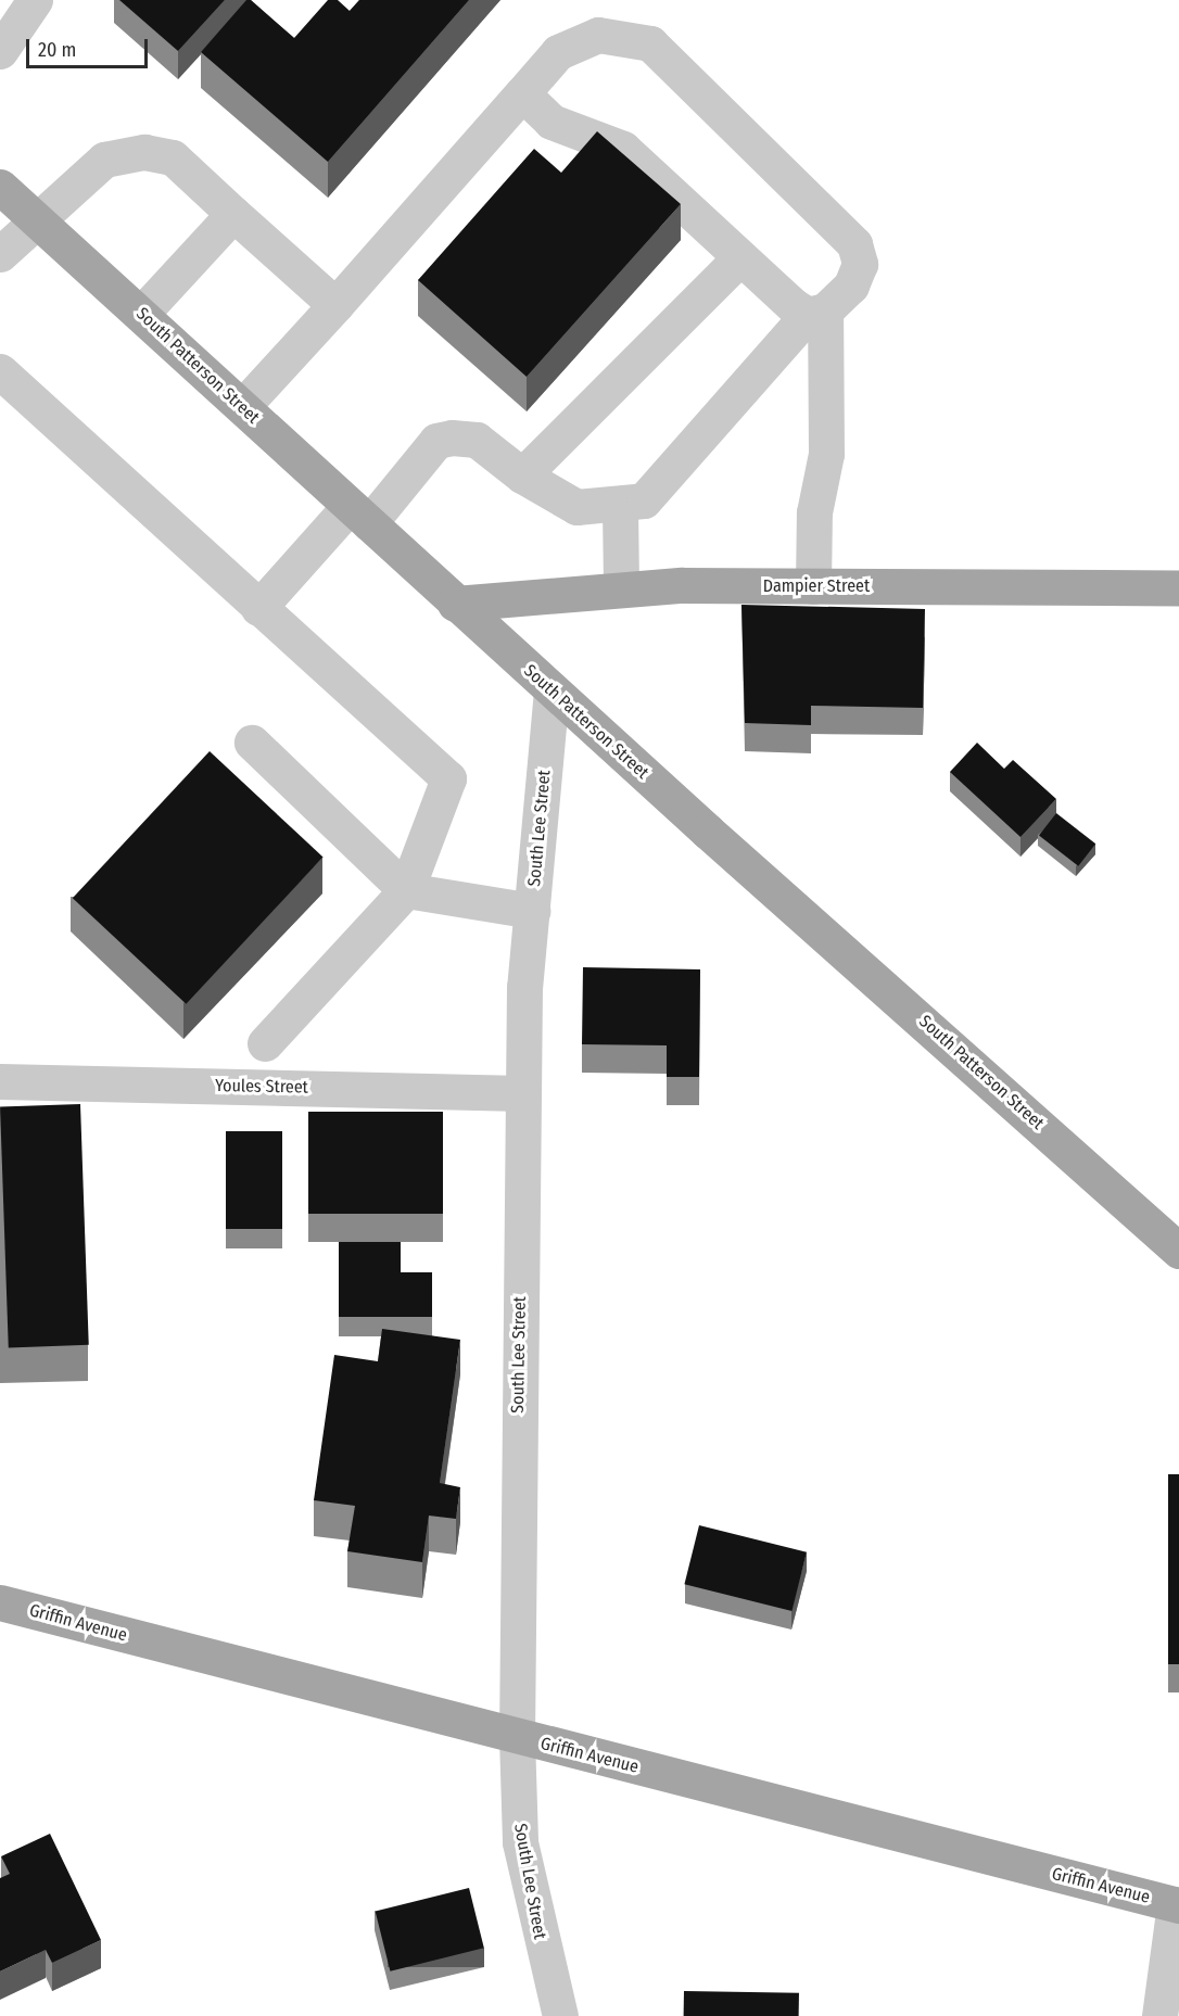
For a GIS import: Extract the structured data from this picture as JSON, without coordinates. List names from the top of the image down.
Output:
{
  "streets": {
    "main road": ["South Patterson Street", "Dampier Street", "Griffin Avenue"],
    "street": ["South Lee Street", "Youles Street"]
  },
  "crossings": [
    ["South Patterson Street", "Dampier Street"],
    ["South Patterson Street", "South Lee Street"],
    ["South Lee Street", "Youles Street"],
    ["South Lee Street", "Griffin Avenue"]
  ],
  "scale_bar": "20 m"
}
